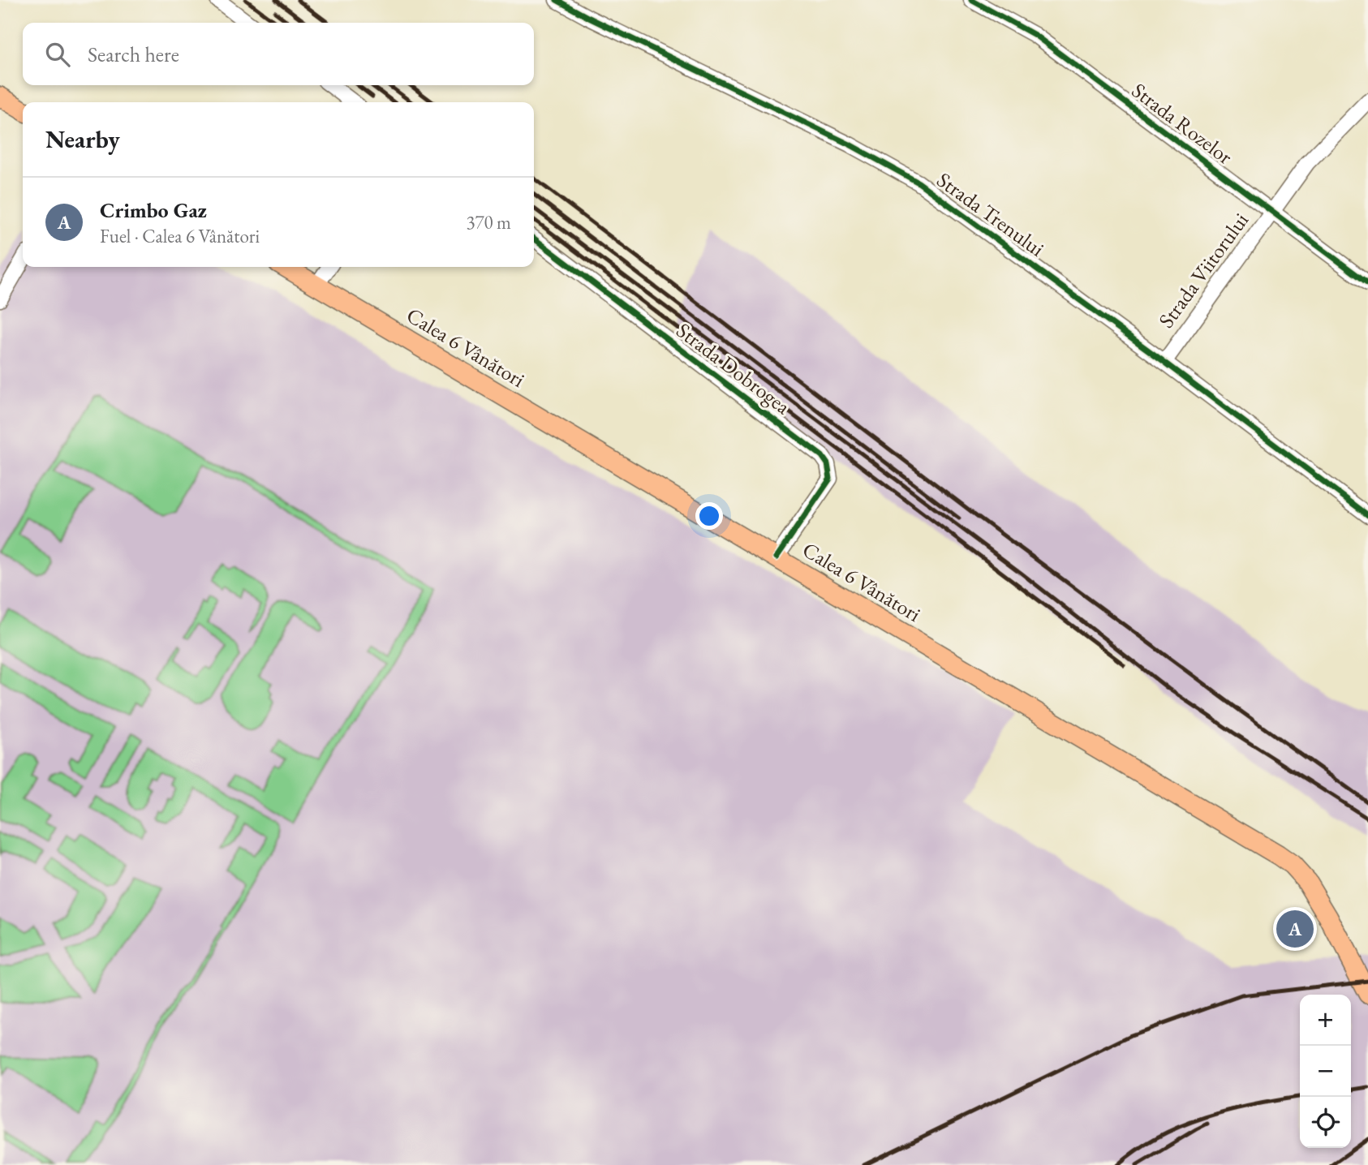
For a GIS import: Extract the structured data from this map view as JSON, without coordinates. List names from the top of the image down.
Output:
{
  "streets": {
    "main road": ["Calea 6 Vânători"],
    "street": [
      "Strada Rozelor",
      "Strada Trenului",
      "Strada Viitorului",
      "Strada Dobrogea"
    ]
  },
  "crossings": [
    ["Strada Rozelor", "Strada Viitorului"],
    ["Strada Trenului", "Strada Viitorului"],
    ["Calea 6 Vânători", "Strada Dobrogea"]
  ],
  "page": {
    "search": "Search here",
    "heading": "Nearby",
    "list": [
      {
        "mark": "A",
        "name": "Crimbo Gaz",
        "note": "Fuel · Calea 6 Vânători",
        "value": "370 m"
      }
    ],
    "pins": "A",
    "map_buttons": ["+", "−"]
  }
}
